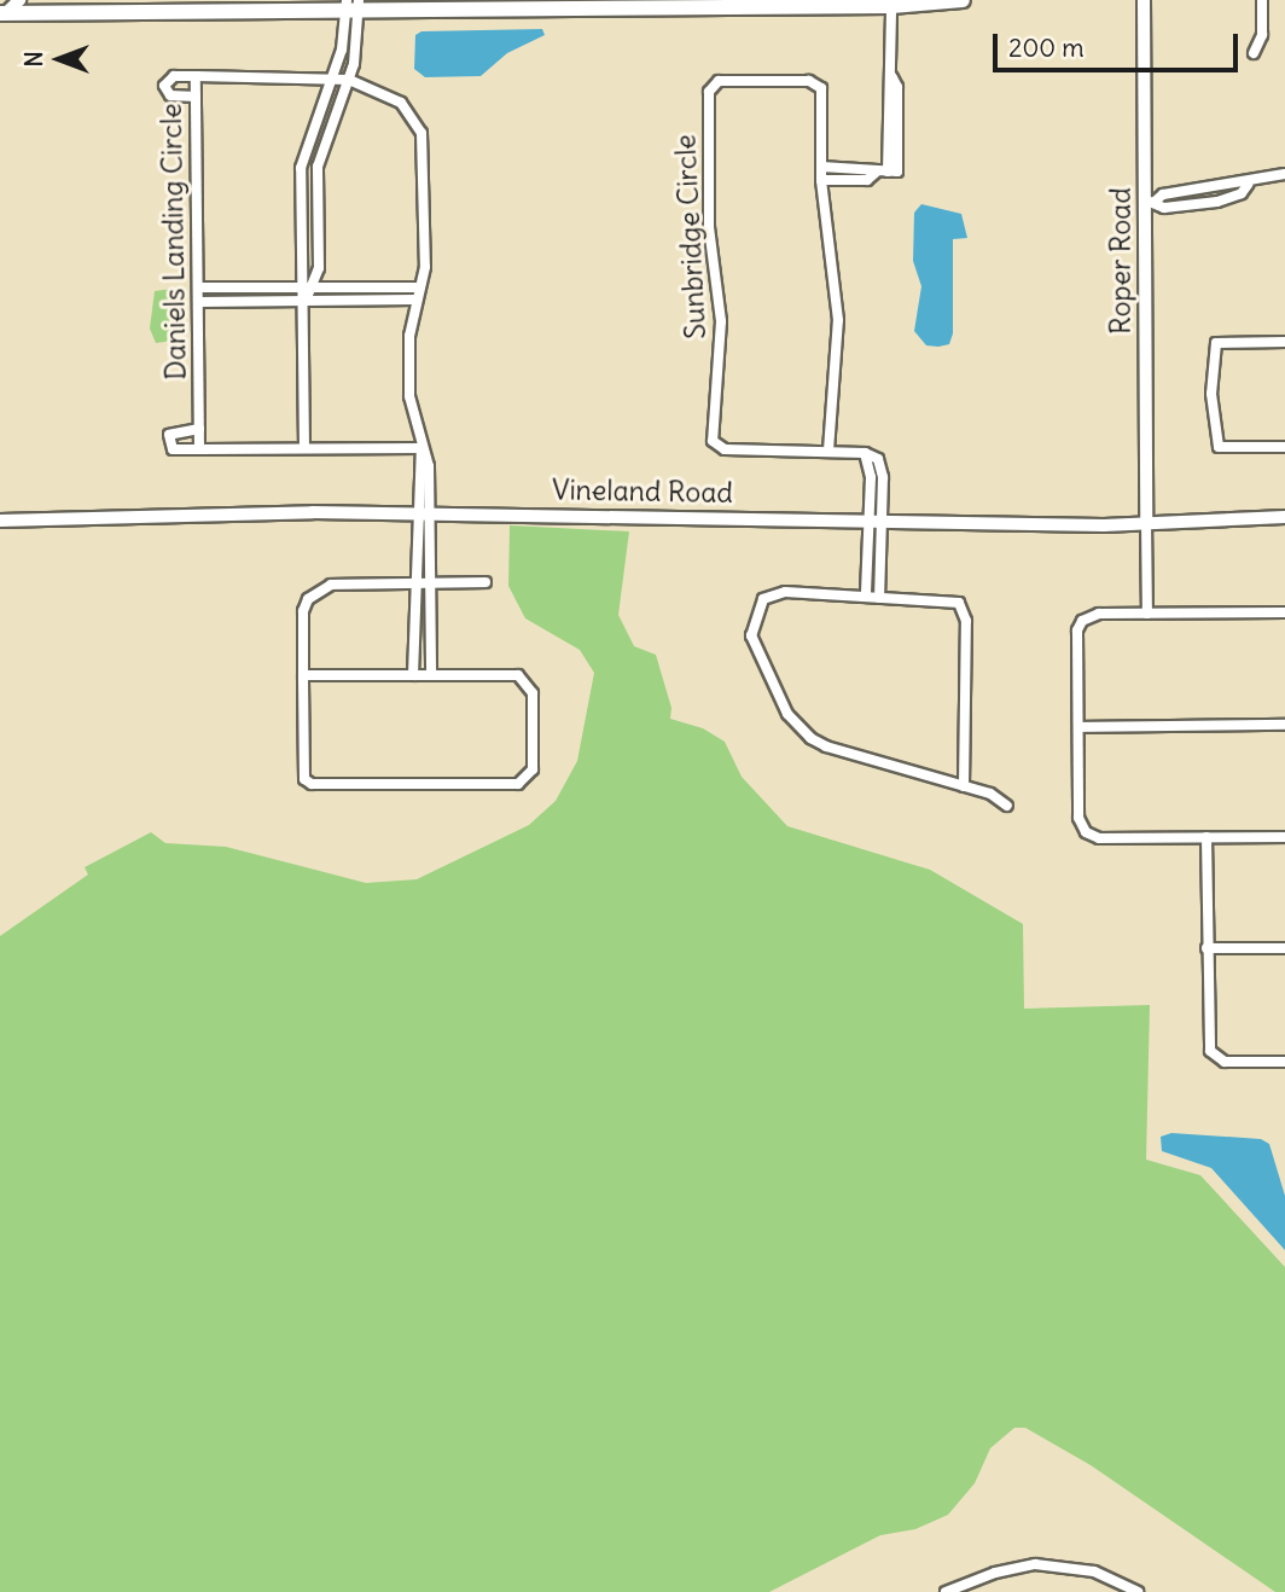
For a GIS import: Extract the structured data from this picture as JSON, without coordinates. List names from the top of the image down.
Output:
{
  "streets": {
    "main road": ["Vineland Road"],
    "street": ["Sunbridge Circle", "Daniels Landing Circle", "Roper Road"]
  },
  "crossings": [
    ["Sunbridge Circle", "Vineland Road"],
    ["Daniels Landing Circle", "Vineland Road"],
    ["Roper Road", "Vineland Road"]
  ],
  "scale_bar": "200 m",
  "north": "left"
}
